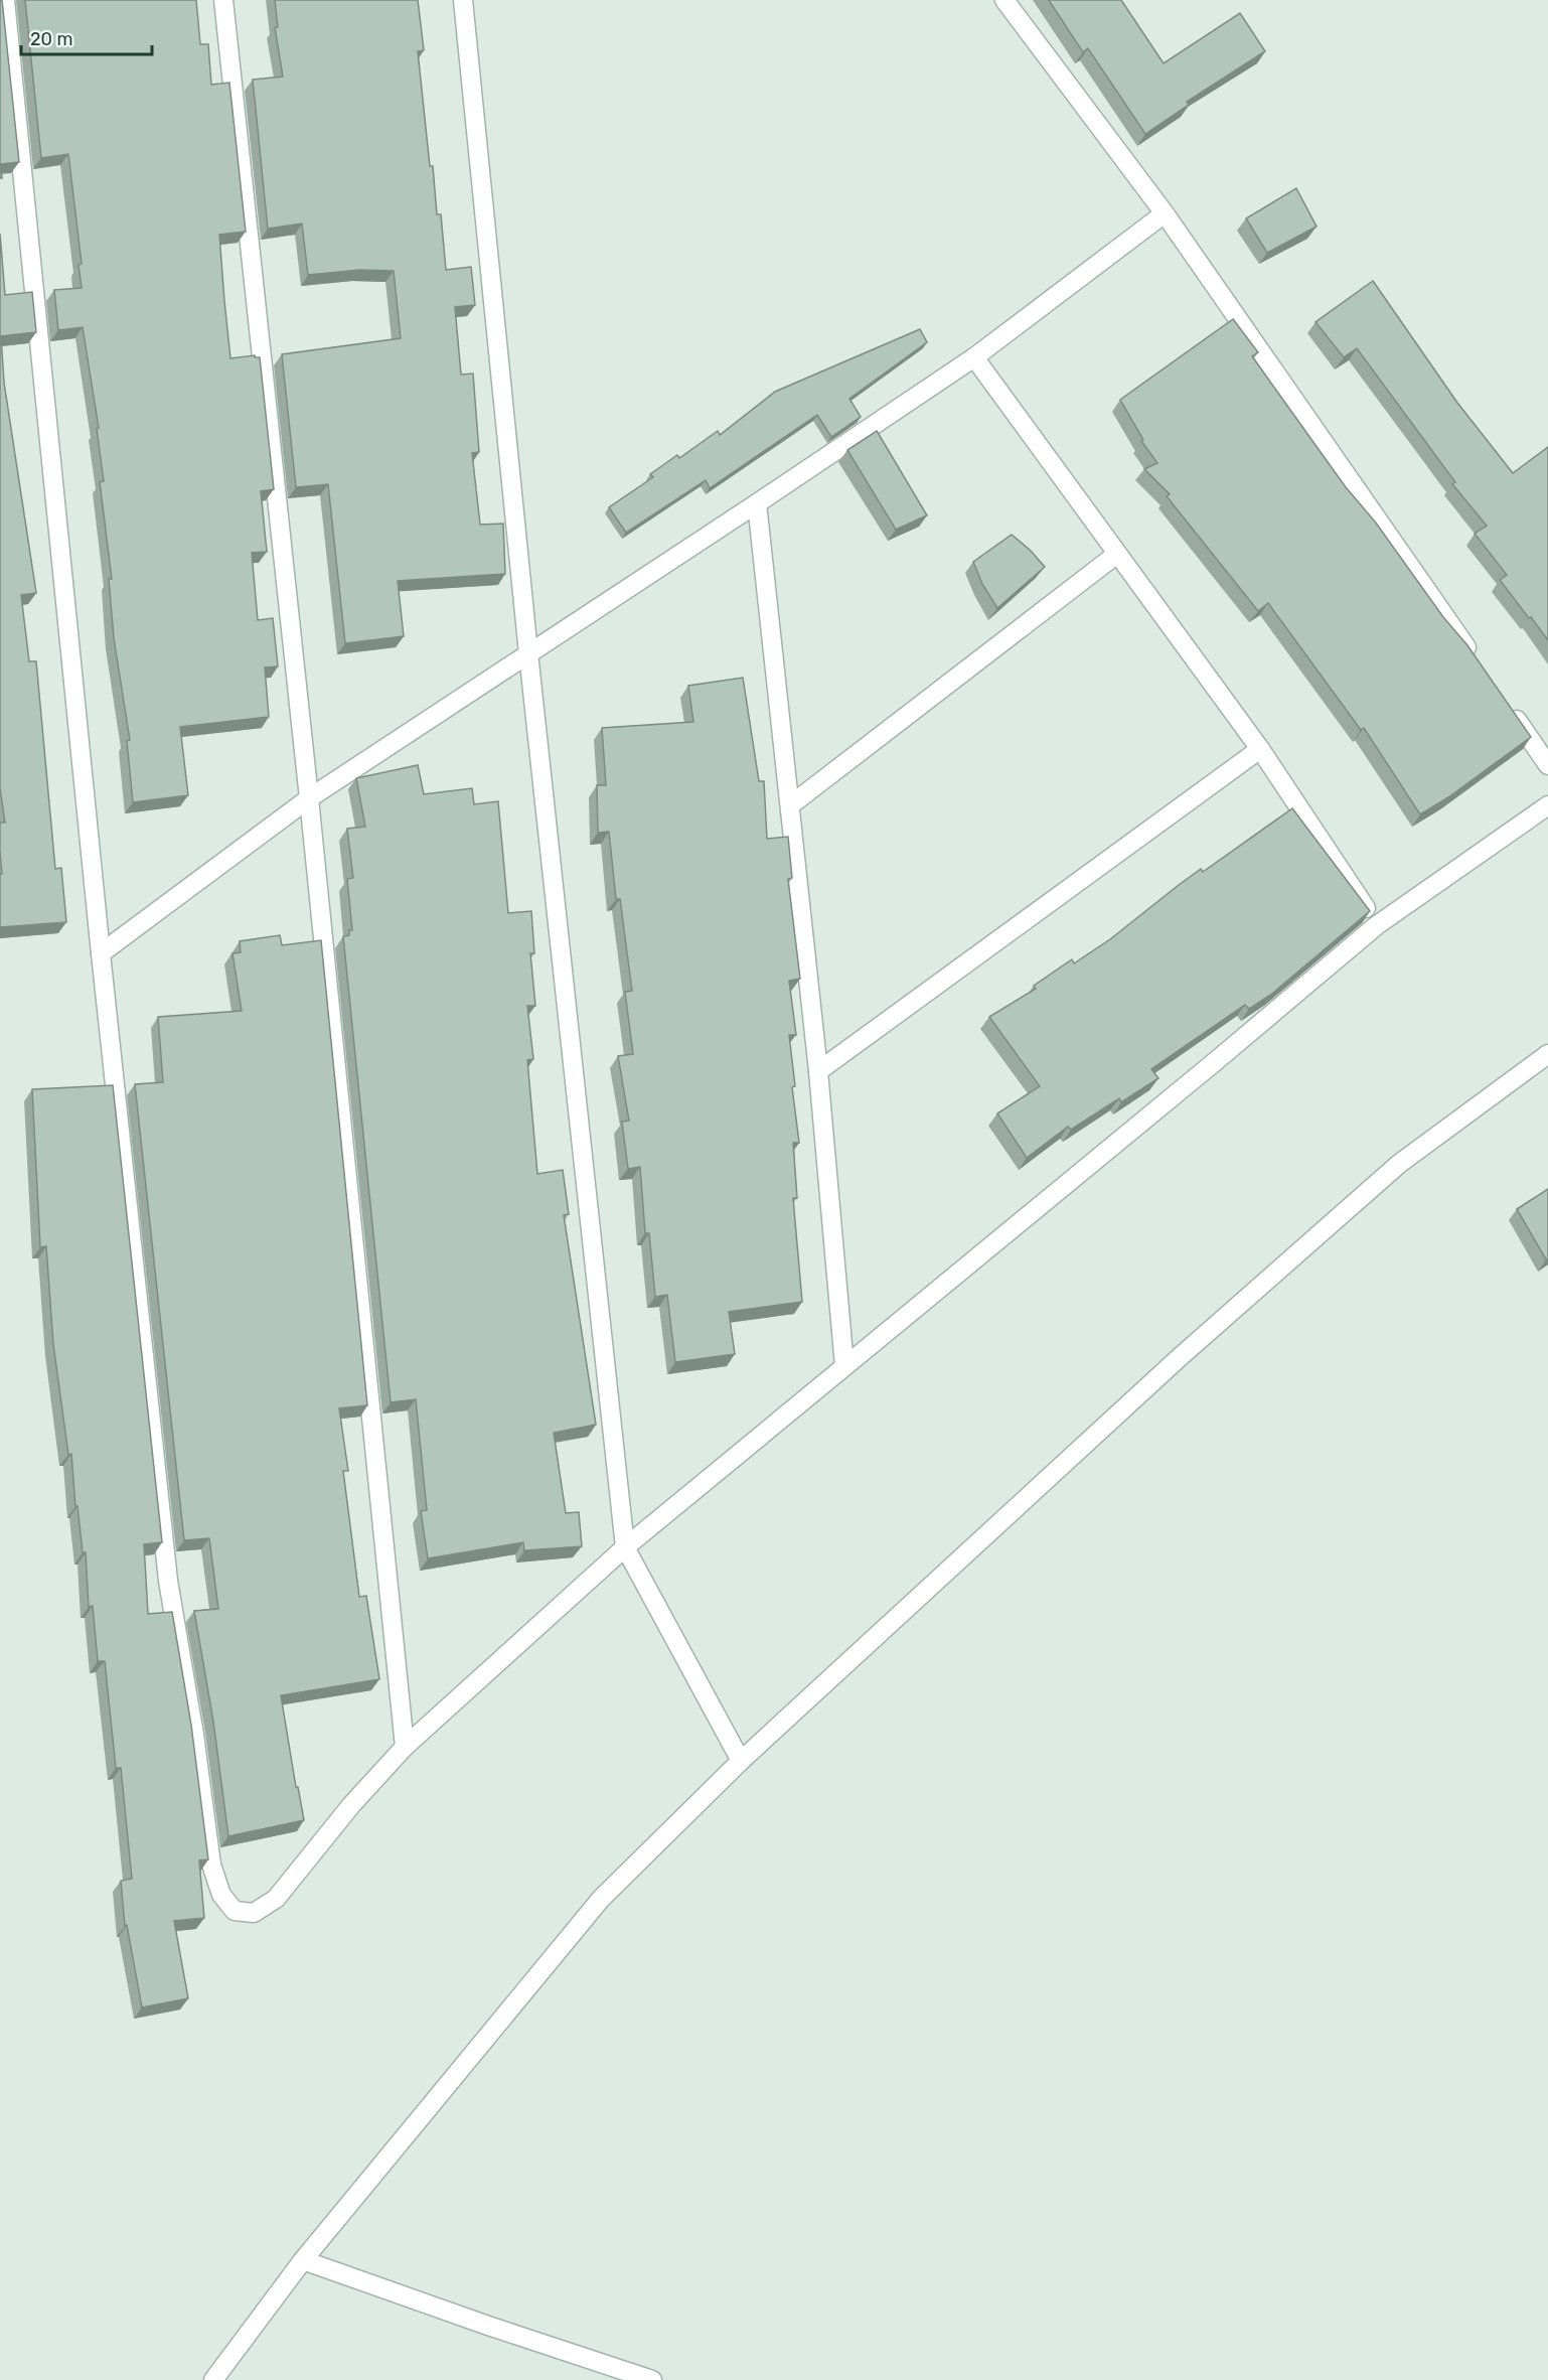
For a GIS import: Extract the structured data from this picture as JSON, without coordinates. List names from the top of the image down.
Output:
{
  "scale_bar": "20 m"
}
